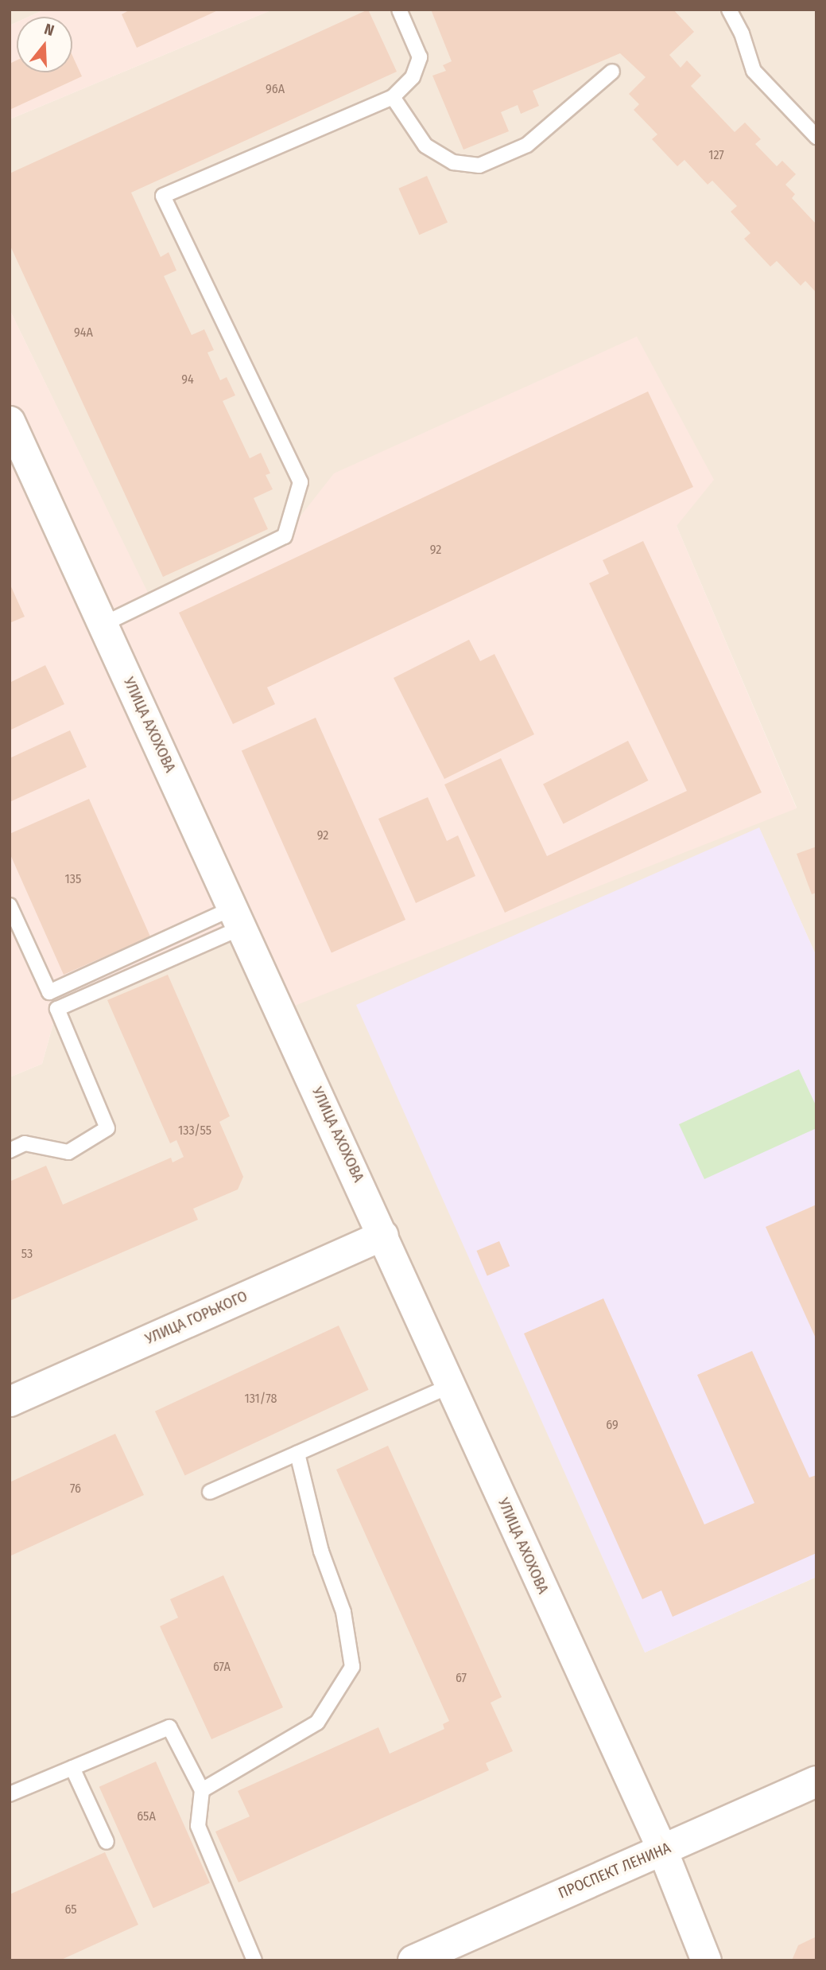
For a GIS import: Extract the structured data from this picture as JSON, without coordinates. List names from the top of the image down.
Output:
{
  "streets": {
    "main road": ["ПРОСПЕКТ ЛЕНИНА"],
    "street": ["УЛИЦА АХОХОВА", "УЛИЦА ГОРЬКОГО"]
  },
  "crossings": [
    ["УЛИЦА АХОХОВА", "УЛИЦА ГОРЬКОГО"],
    ["УЛИЦА АХОХОВА", "ПРОСПЕКТ ЛЕНИНА"]
  ],
  "house_numbers": [
    "96А",
    "127",
    "94А",
    "94",
    "92",
    "92",
    "135",
    "133/55",
    "53",
    "131/78",
    "69",
    "76",
    "67А",
    "67",
    "65А",
    "65"
  ],
  "north": "top"
}
